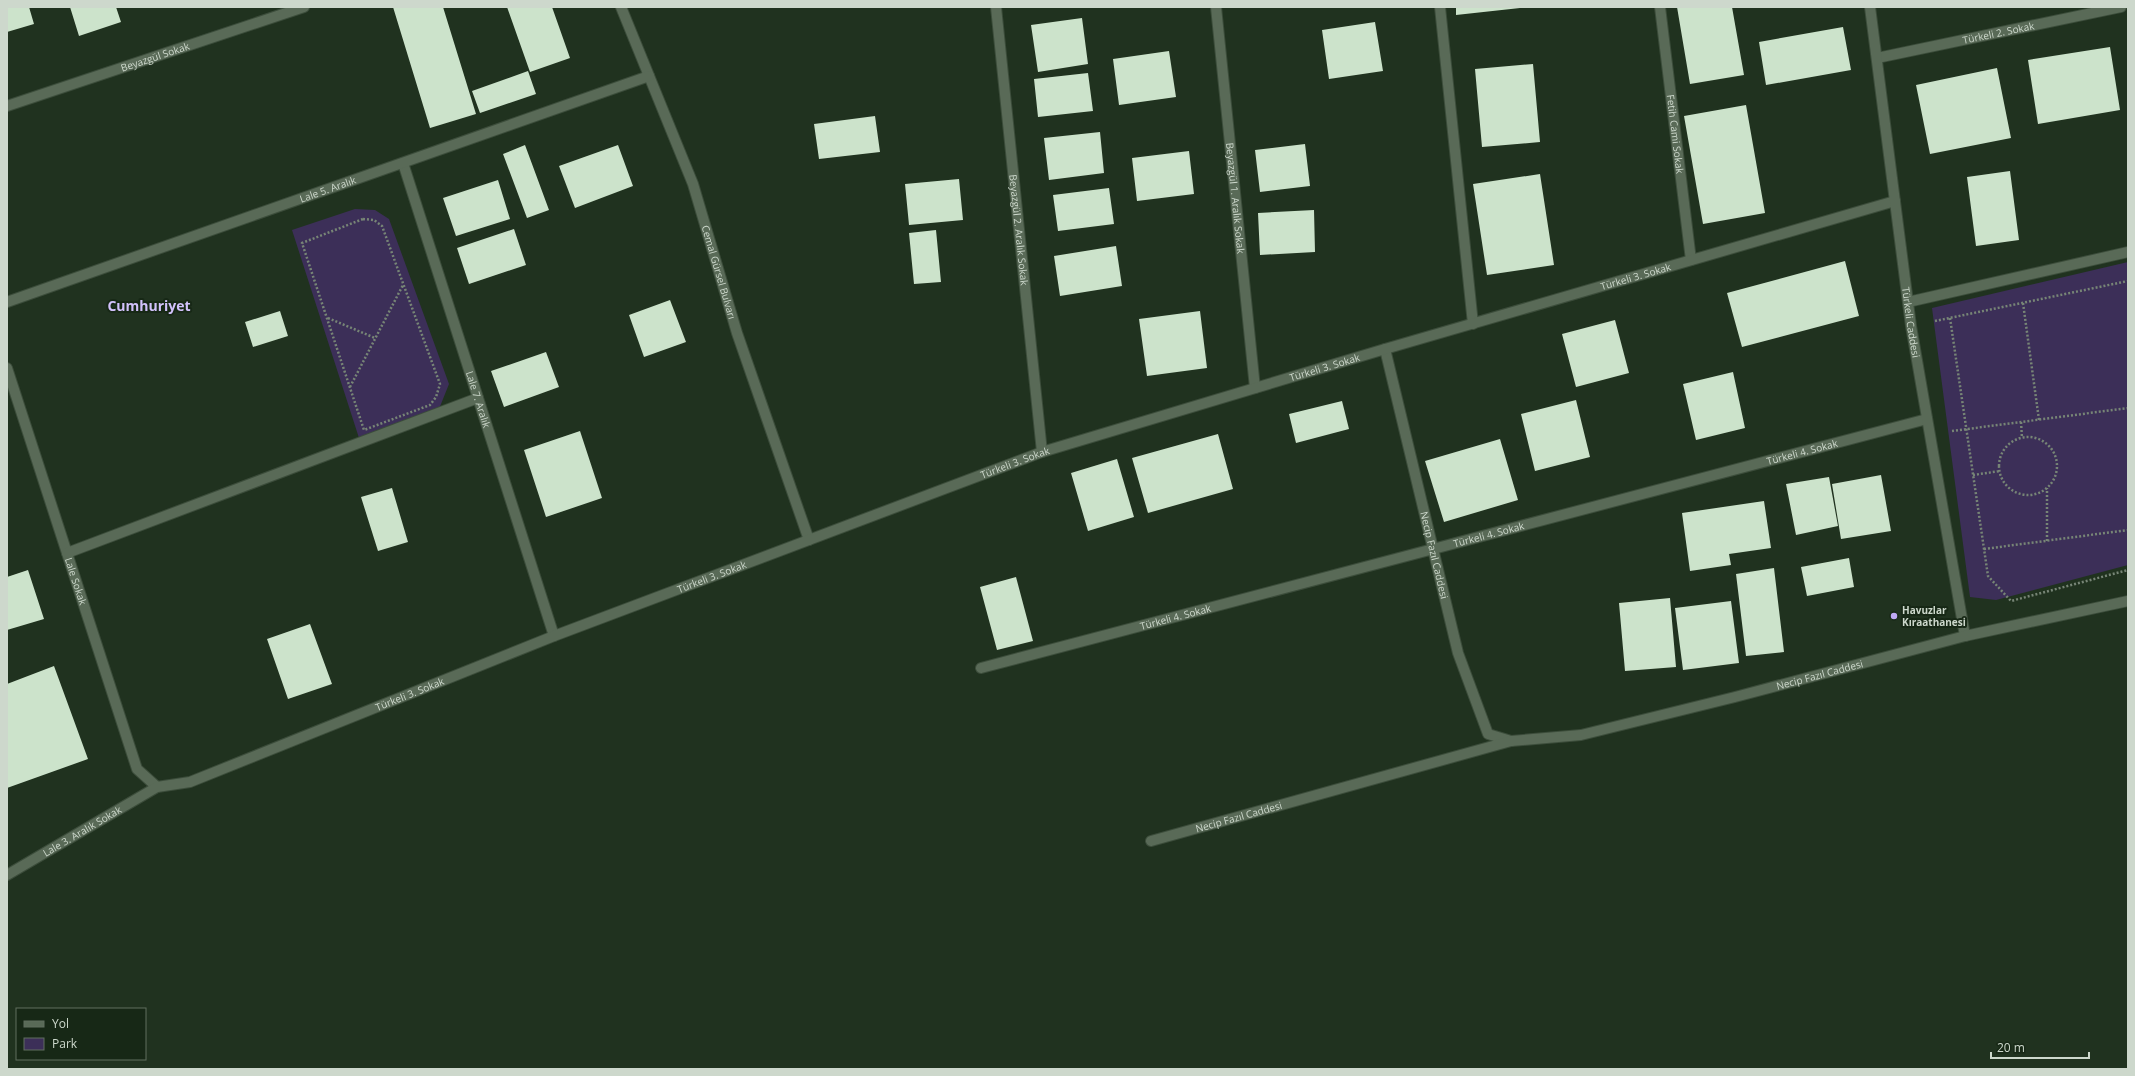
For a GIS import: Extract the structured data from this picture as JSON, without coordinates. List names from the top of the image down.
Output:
{
  "streets": {
    "street": [
      "Türkeli 2. Sokak",
      "Beyazgül Sokak",
      "Fetih Cami Sokak",
      "Lale 5. Aralık",
      "Beyazgül 1. Aralık Sokak",
      "Beyazgül 2. Aralık Sokak",
      "Cemal Gürsel Bulvarı",
      "Türkeli 3. Sokak",
      "Türkeli Caddesi",
      "Lale 7. Aralık",
      "Türkeli 4. Sokak",
      "Necip Fazıl Caddesi",
      "Lale Sokak",
      "Lale 3. Aralık Sokak"
    ]
  },
  "crossings": [
    ["Türkeli 2. Sokak", "Türkeli Caddesi"],
    ["Fetih Cami Sokak", "Türkeli 3. Sokak"],
    ["Lale 5. Aralık", "Cemal Gürsel Bulvarı"],
    ["Lale 5. Aralık", "Lale 7. Aralık"],
    ["Beyazgül 1. Aralık Sokak", "Türkeli 3. Sokak"],
    ["Beyazgül 2. Aralık Sokak", "Türkeli 3. Sokak"],
    ["Cemal Gürsel Bulvarı", "Türkeli 3. Sokak"],
    ["Türkeli 3. Sokak", "Türkeli Caddesi"],
    ["Türkeli 3. Sokak", "Lale 7. Aralık"],
    ["Türkeli 3. Sokak", "Necip Fazıl Caddesi"],
    ["Türkeli 3. Sokak", "Lale Sokak"],
    ["Türkeli 3. Sokak", "Lale 3. Aralık Sokak"],
    ["Türkeli Caddesi", "Türkeli 4. Sokak"],
    ["Türkeli Caddesi", "Necip Fazıl Caddesi"],
    ["Türkeli 4. Sokak", "Necip Fazıl Caddesi"],
    ["Lale Sokak", "Lale 3. Aralık Sokak"]
  ],
  "districts": ["Cumhuriyet"],
  "places": ["Havuzlar Kıraathanesi"],
  "legend": ["Yol", "Park"],
  "scale_bar": "20 m"
}
